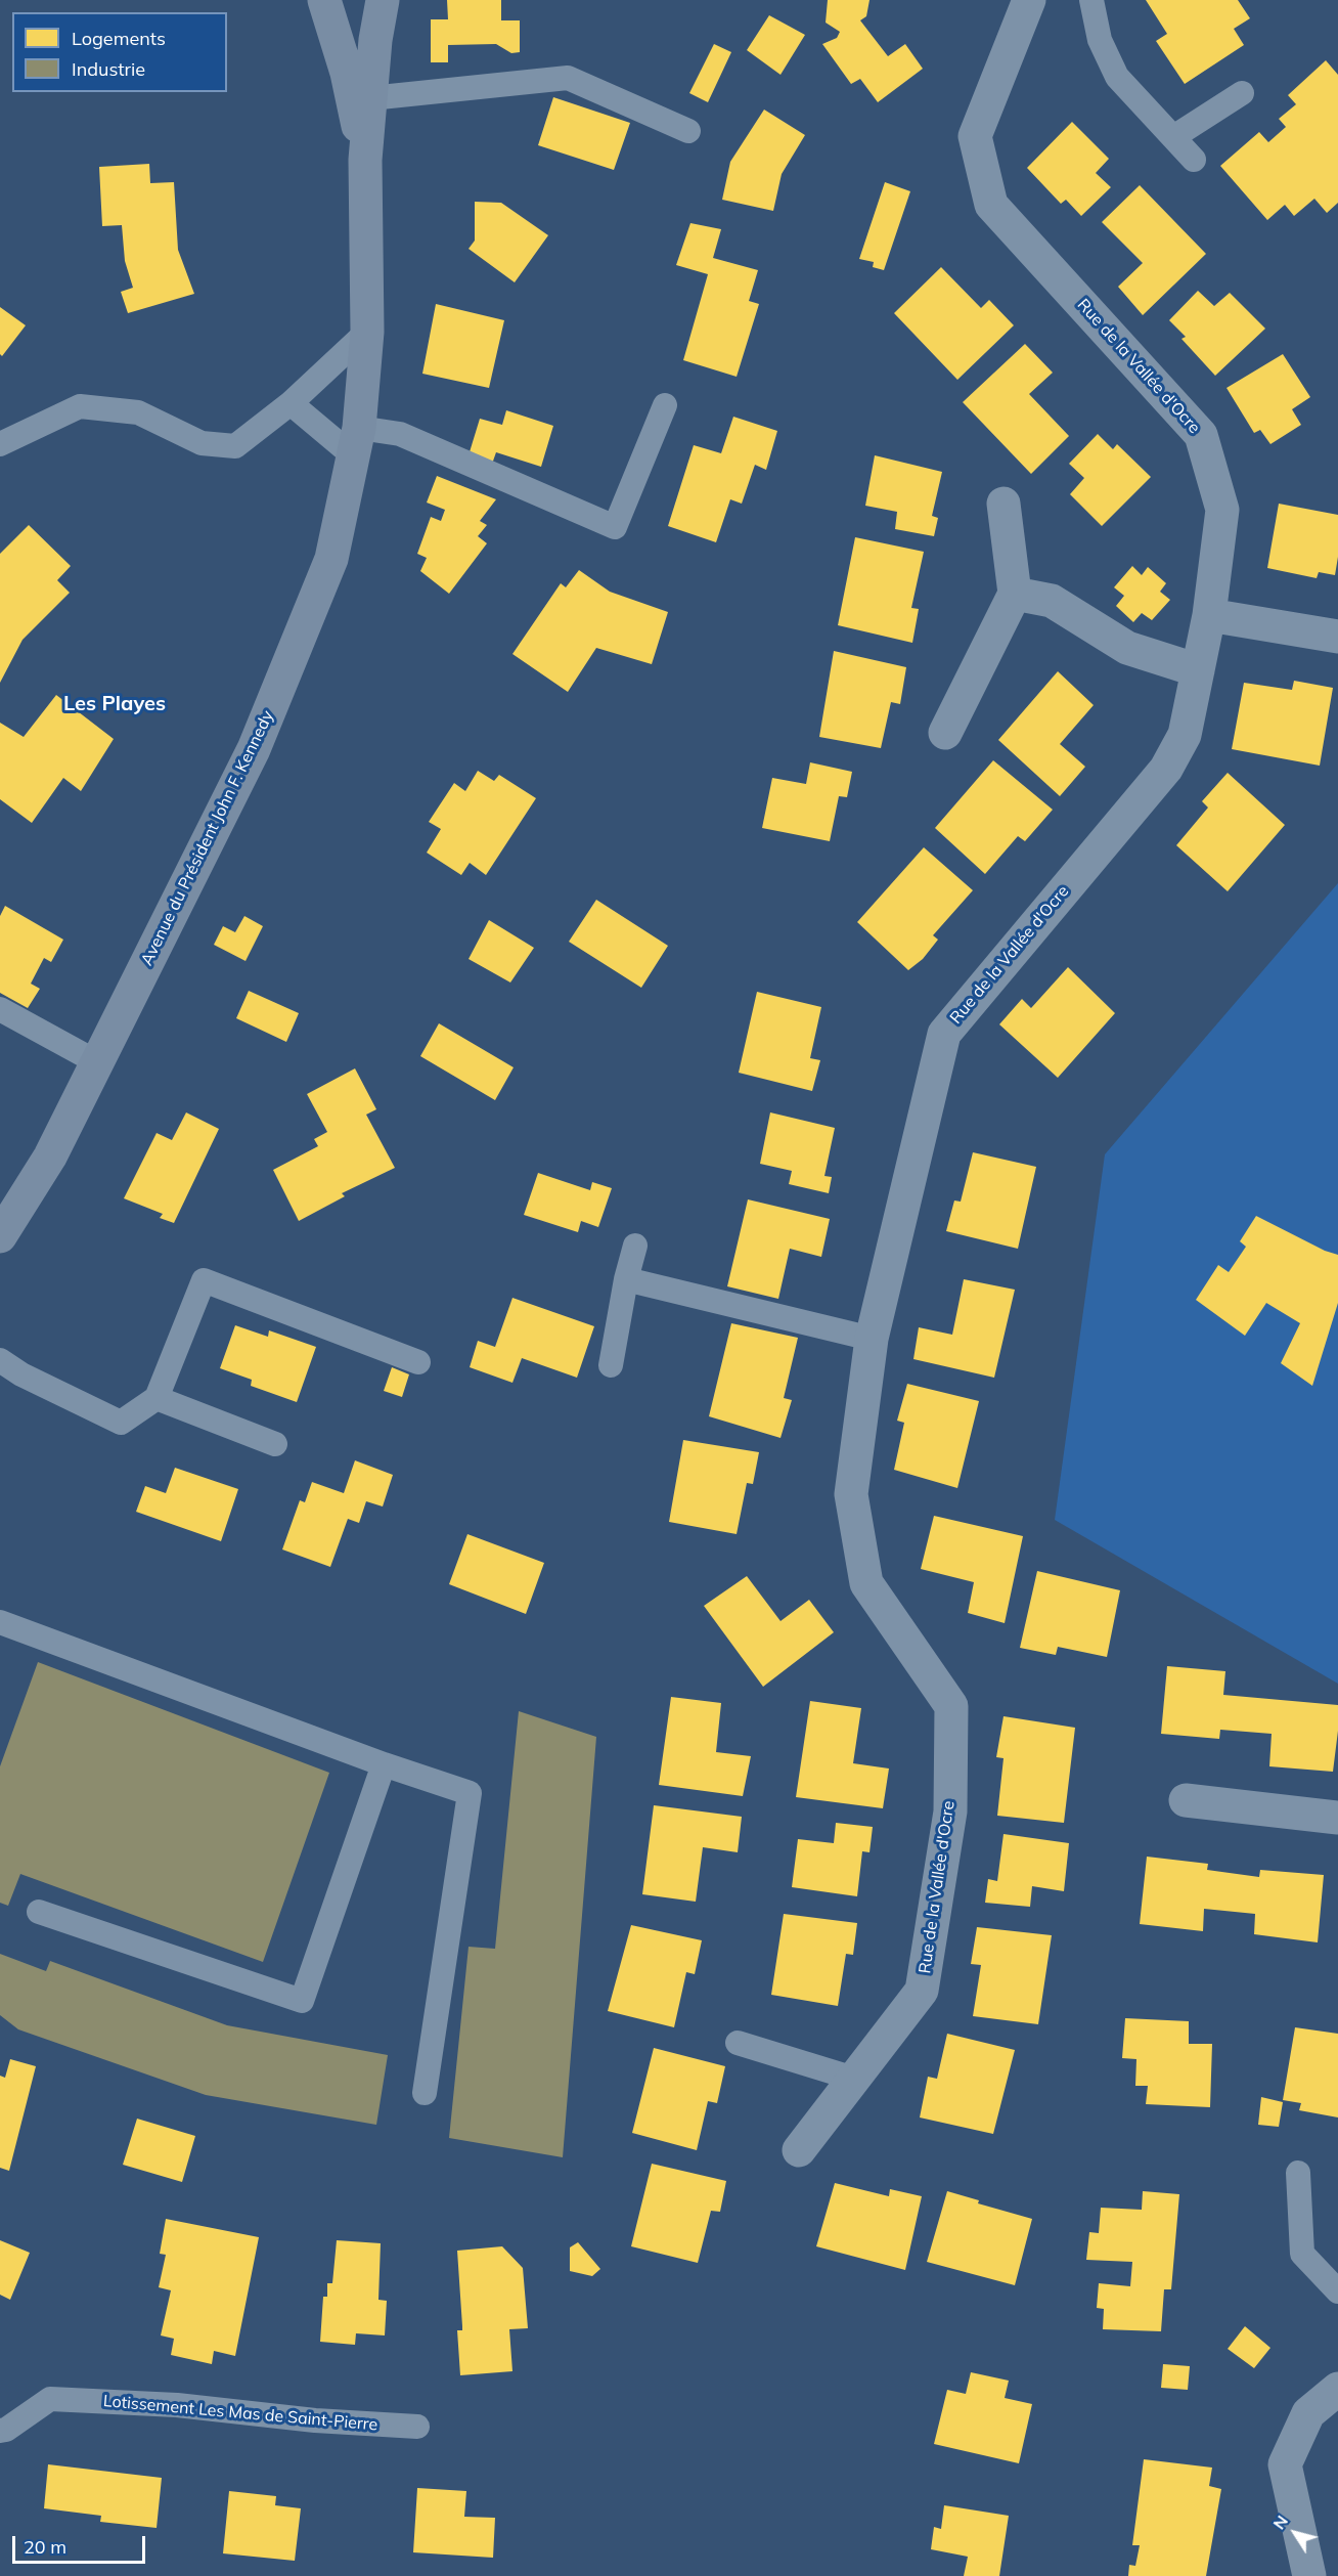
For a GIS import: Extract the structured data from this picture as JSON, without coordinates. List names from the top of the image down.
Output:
{
  "streets": {
    "main road": ["Avenue du Président John F. Kennedy"],
    "street": ["Rue de la Vallée d'Ocre"],
    "lane": ["Lotissement Les Mas de Saint-Pierre"]
  },
  "districts": ["Les Playes"],
  "legend": ["Logements", "Industrie"],
  "scale_bar": "20 m",
  "north": "top left"
}
